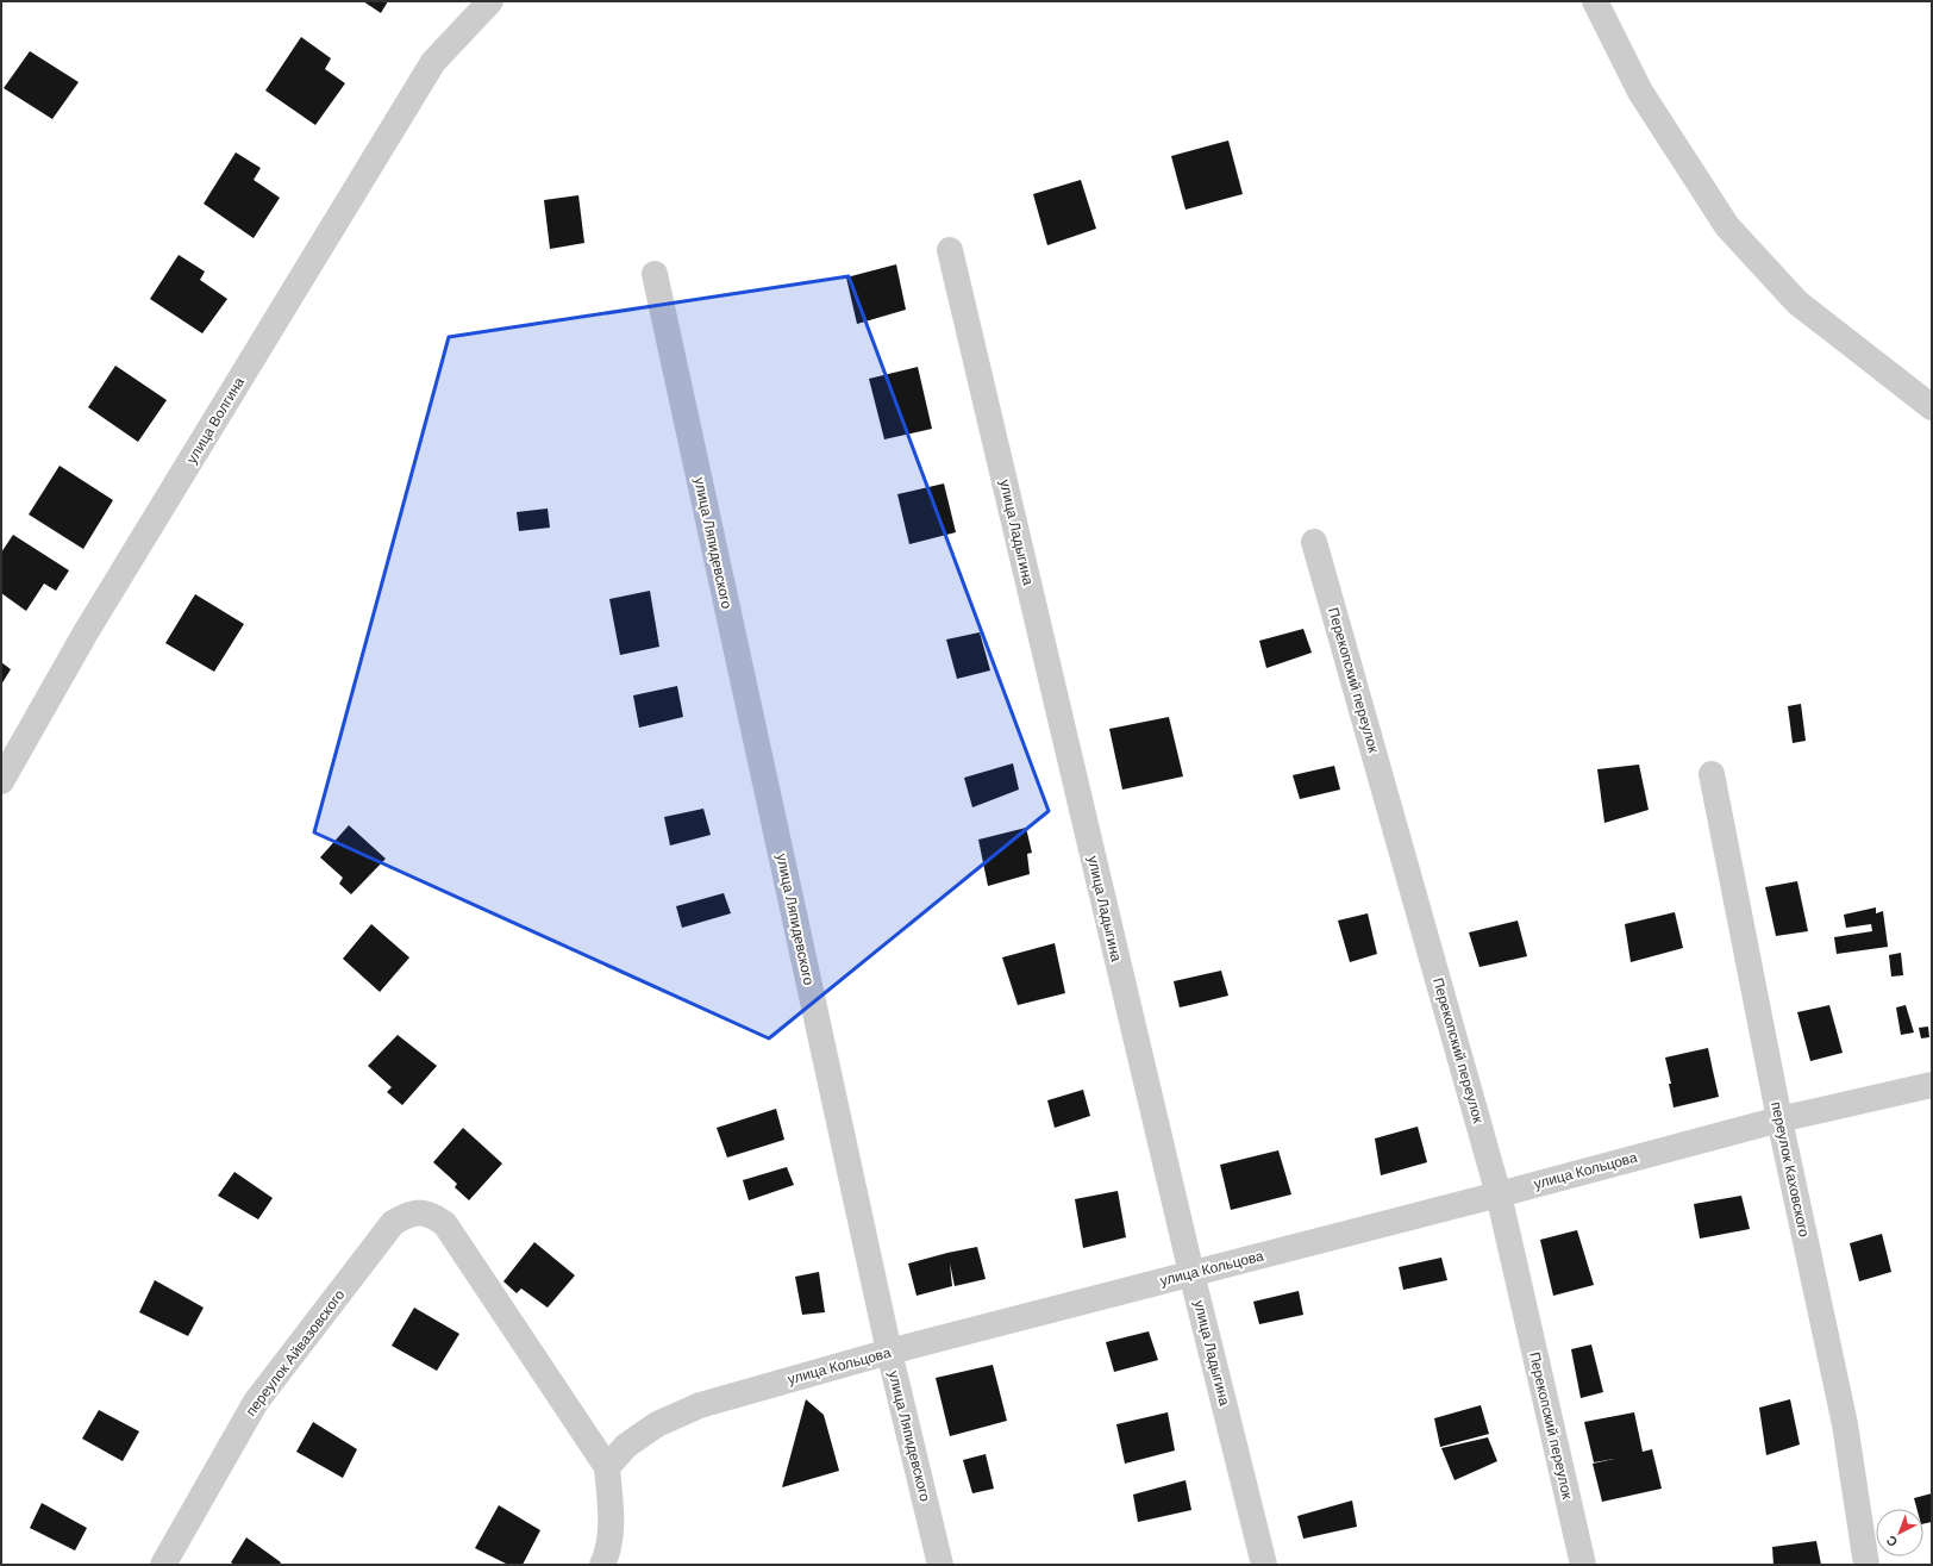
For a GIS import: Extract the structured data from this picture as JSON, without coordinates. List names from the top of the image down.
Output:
{
  "streets": {
    "street": [
      "улица Волгина",
      "улица Ладыгина",
      "улица Ляпидевского",
      "Перекопский переулок",
      "переулок Каховского",
      "улица Кольцова",
      "переулок Айвазовского"
    ]
  },
  "crossings": [
    ["улица Ладыгина", "улица Кольцова"],
    ["улица Ляпидевского", "улица Кольцова"],
    ["Перекопский переулок", "улица Кольцова"],
    ["переулок Каховского", "улица Кольцова"],
    ["улица Кольцова", "переулок Айвазовского"]
  ],
  "north": "bottom left"
}
